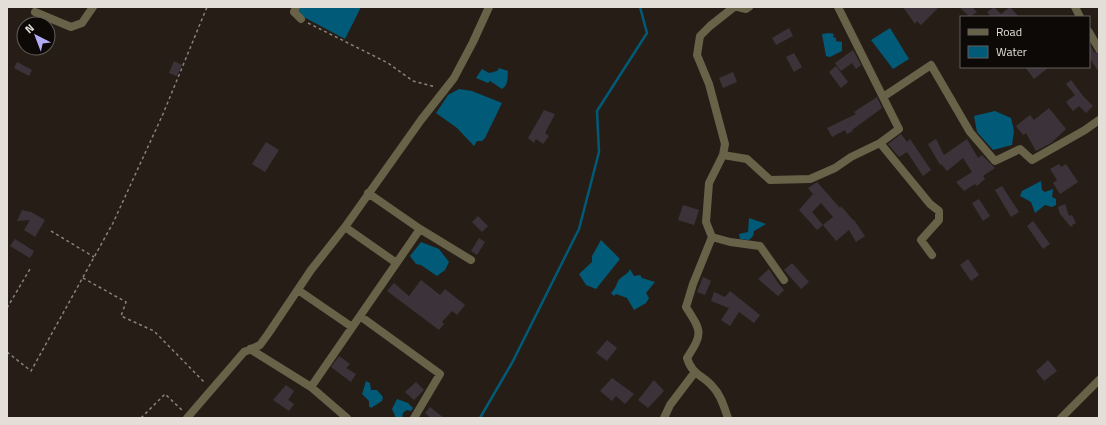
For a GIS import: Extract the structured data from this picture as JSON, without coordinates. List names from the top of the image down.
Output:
{
  "legend": ["Road", "Water"],
  "north": "top left"
}
